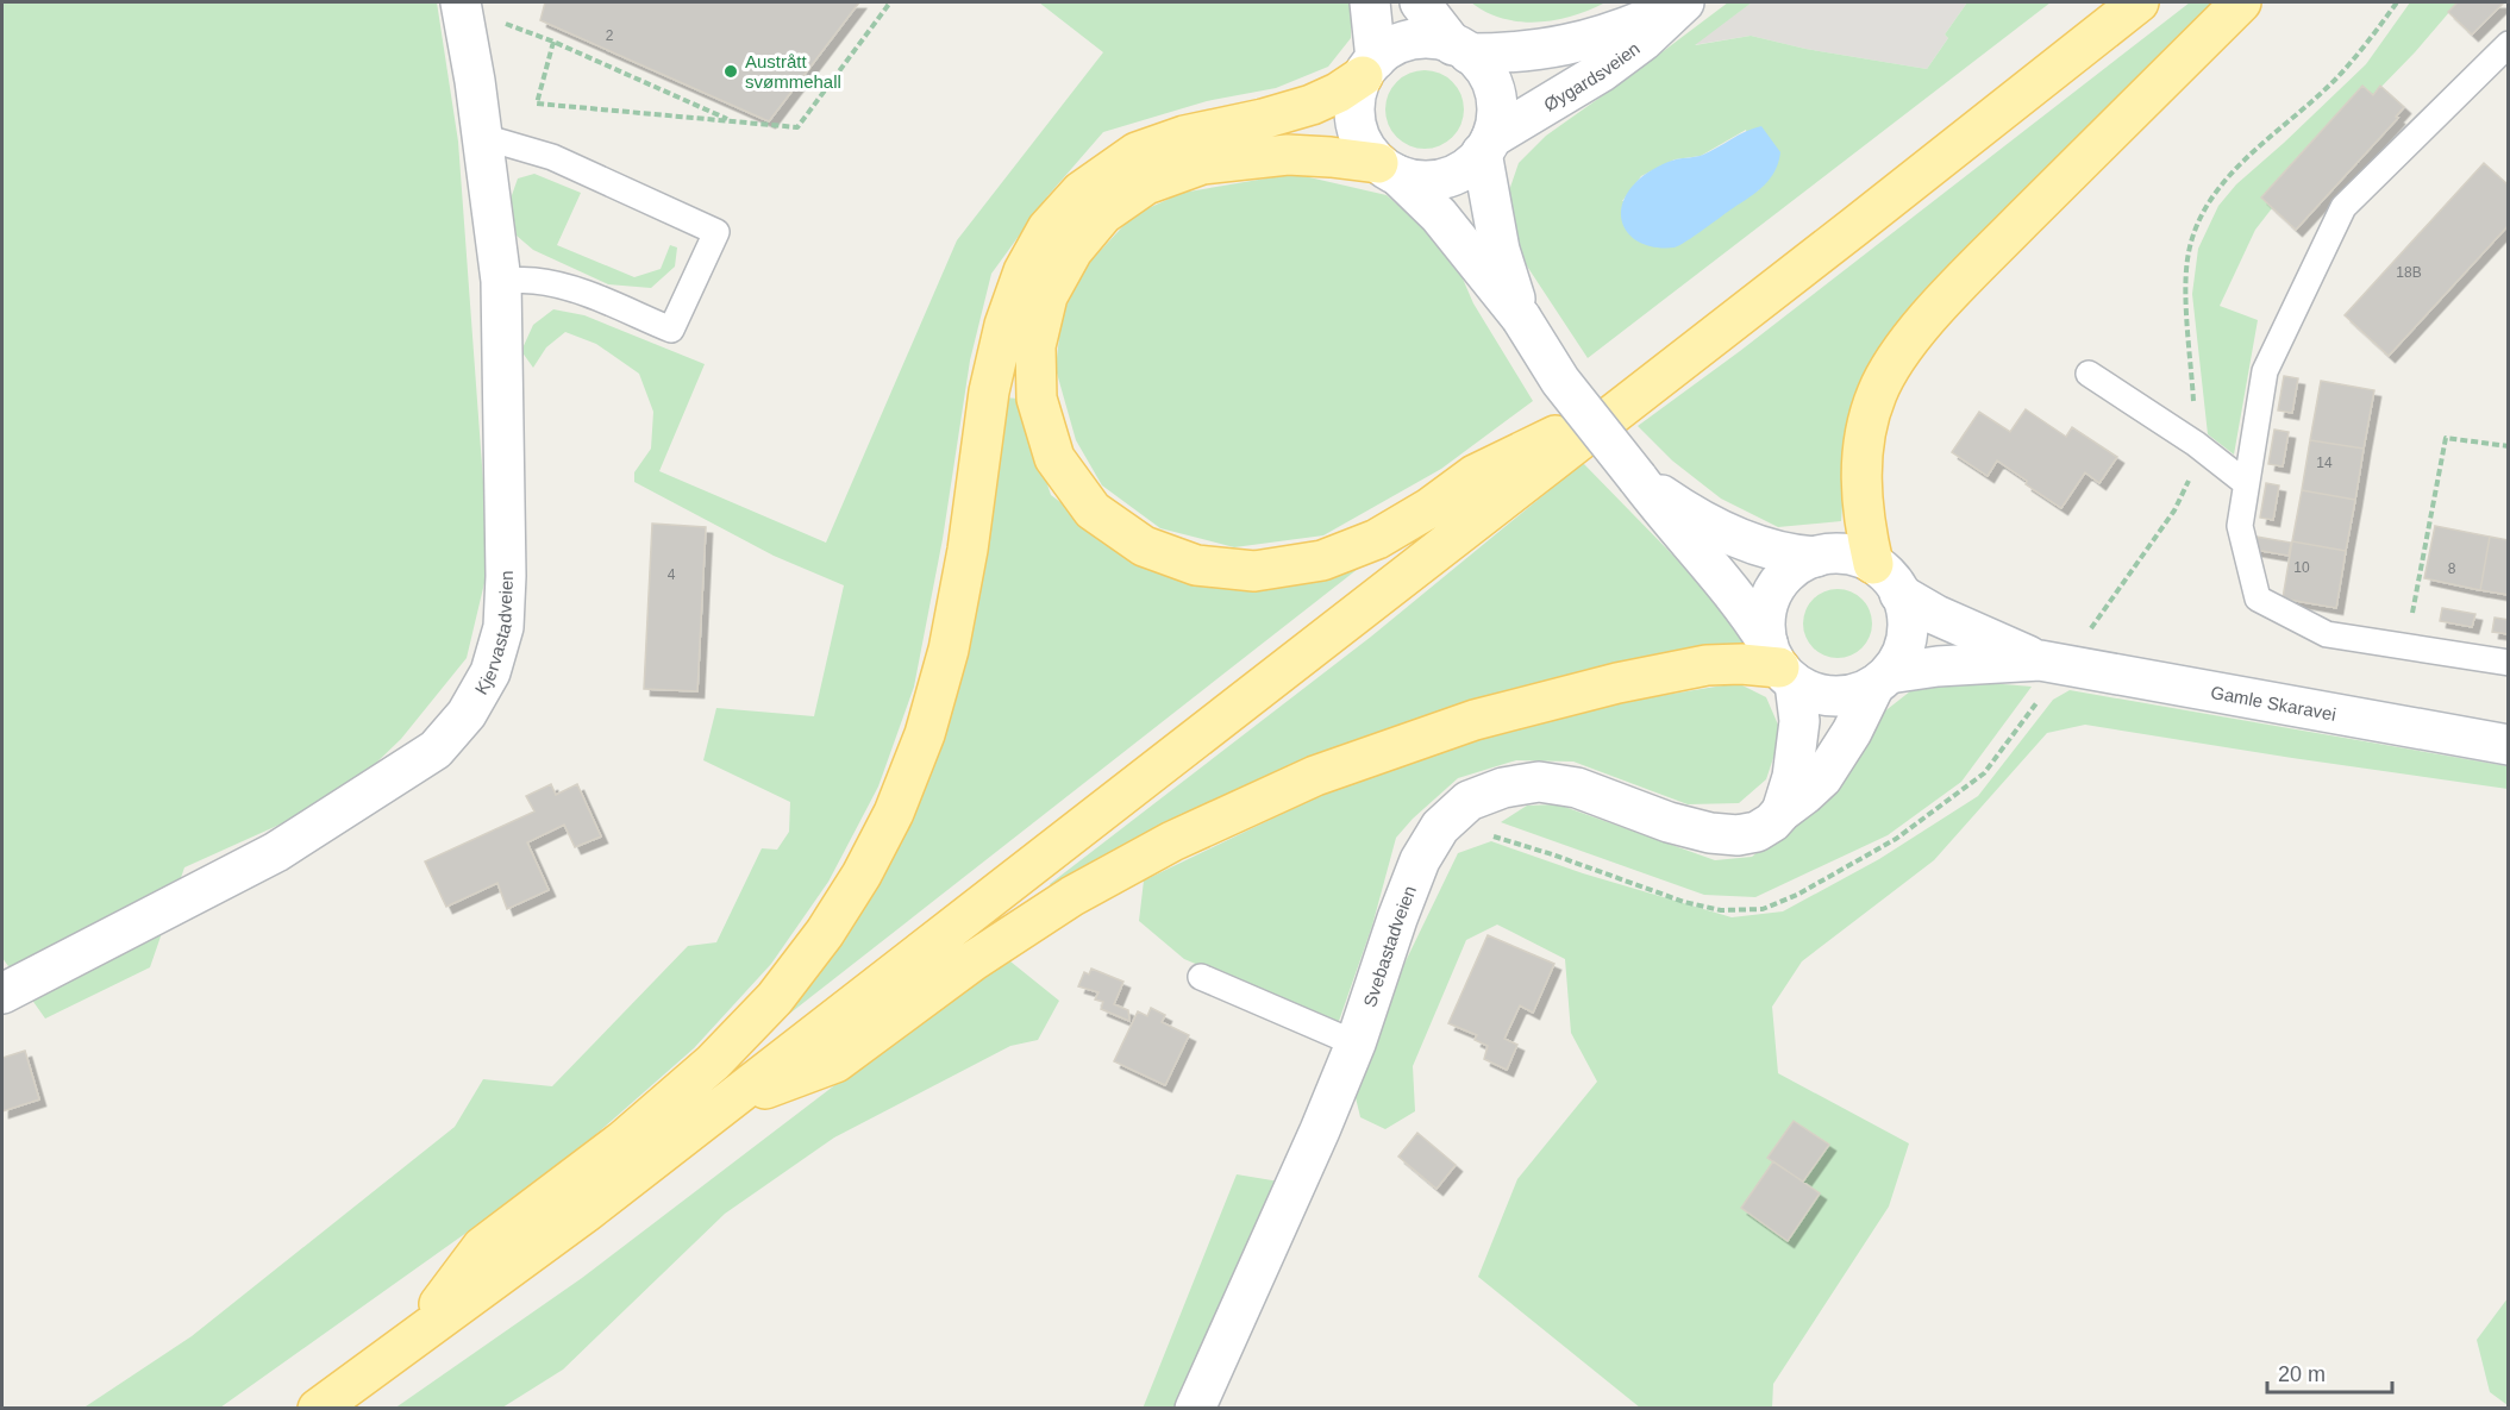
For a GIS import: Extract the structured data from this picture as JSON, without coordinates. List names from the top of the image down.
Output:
{
  "streets": {
    "street": [
      "Øygardsveien",
      "Kjervastadveien",
      "Gamle Skaravei",
      "Svebastadveien"
    ]
  },
  "crossings": [
    ["Gamle Skaravei", "Svebastadveien"]
  ],
  "places": ["Austrått svømmehall"],
  "house_numbers": [
    "2",
    "18B",
    "14",
    "10",
    "8",
    "4"
  ],
  "scale_bar": "20 m"
}
